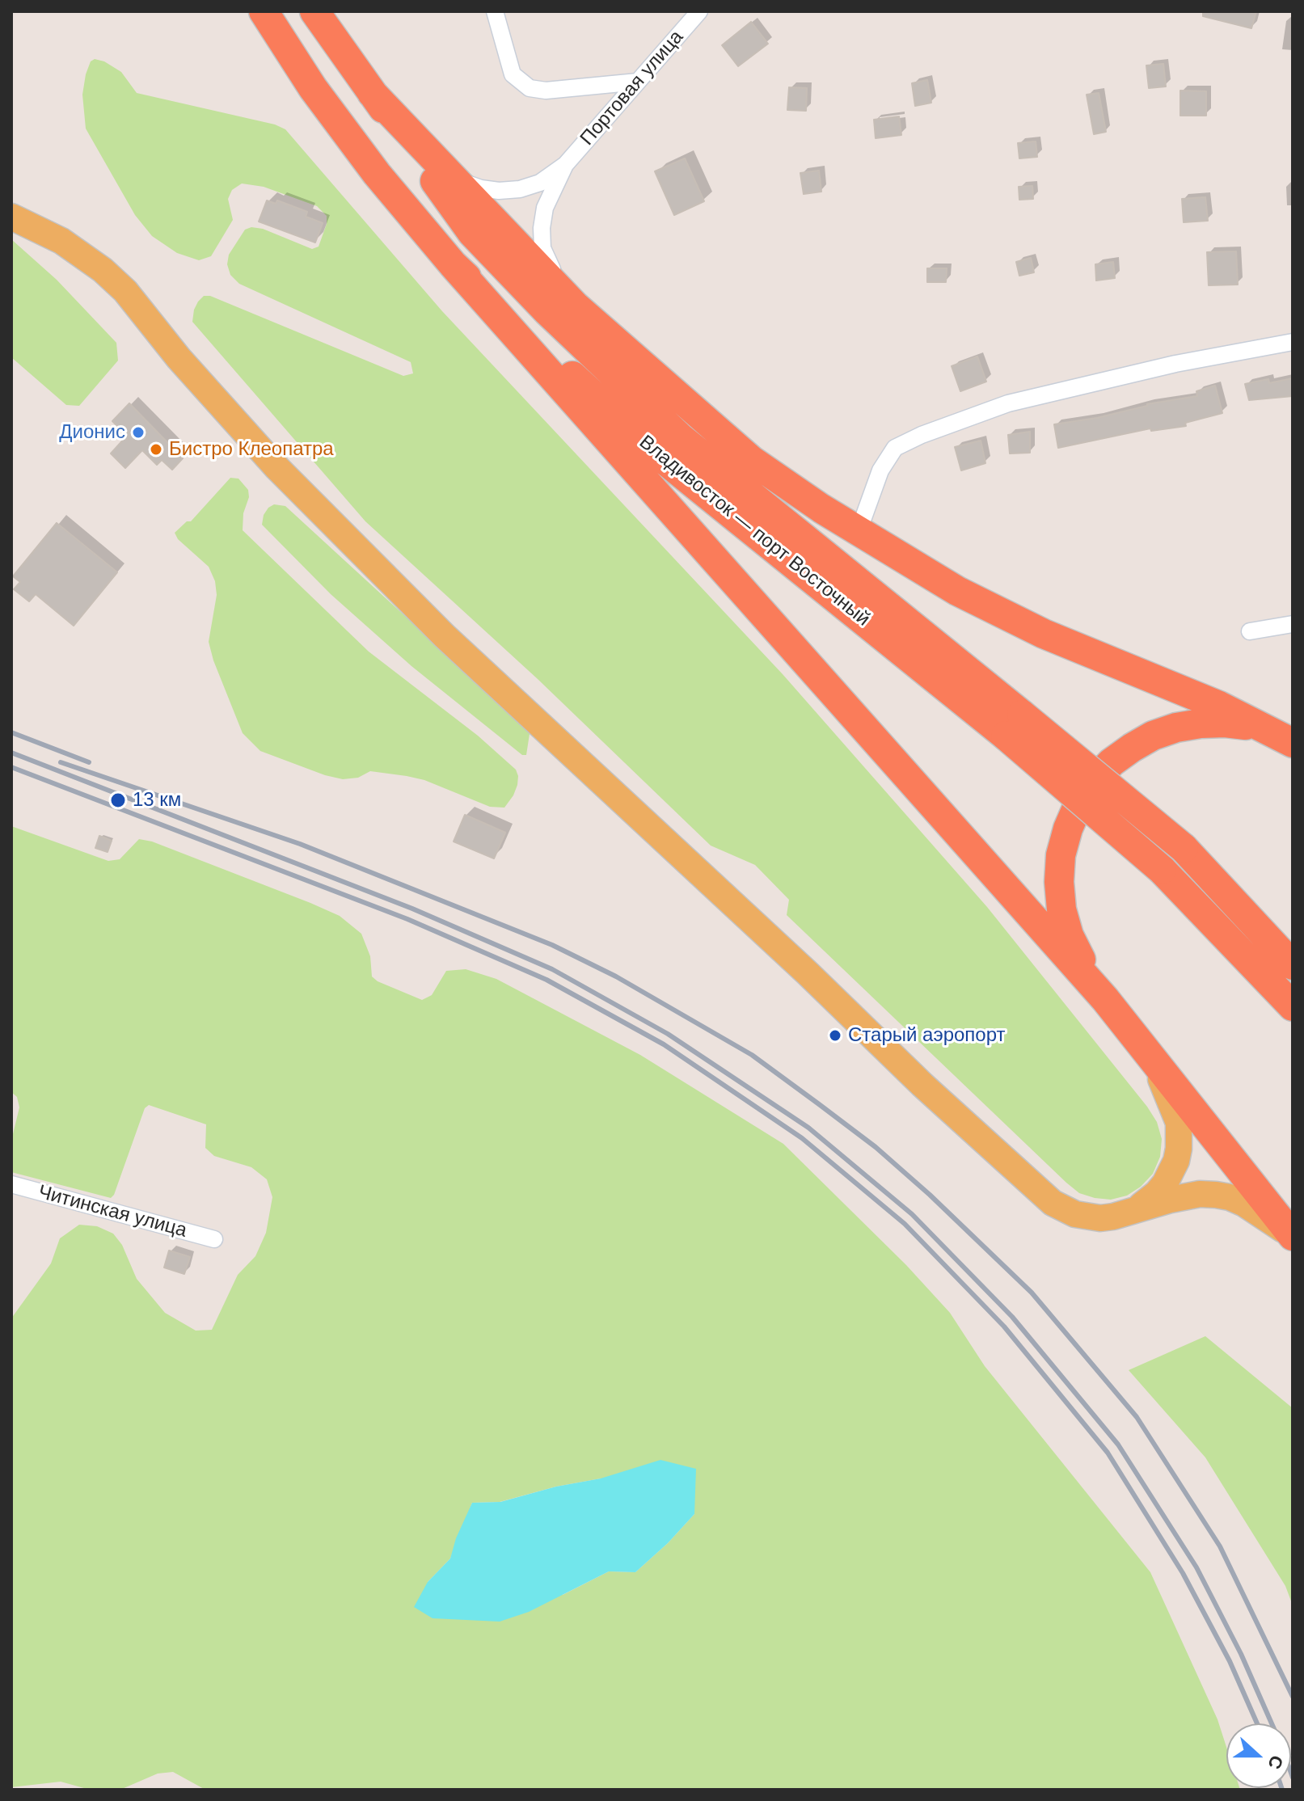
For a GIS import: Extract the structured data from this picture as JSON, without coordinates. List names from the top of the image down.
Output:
{
  "streets": {
    "highway": ["Владивосток — порт Восточный"],
    "street": ["Портовая улица", "Читинская улица"]
  },
  "places": [
    "Дионис",
    "Бистро Клеопатра",
    "13 км",
    "Старый аэропорт"
  ],
  "north": "right"
}
